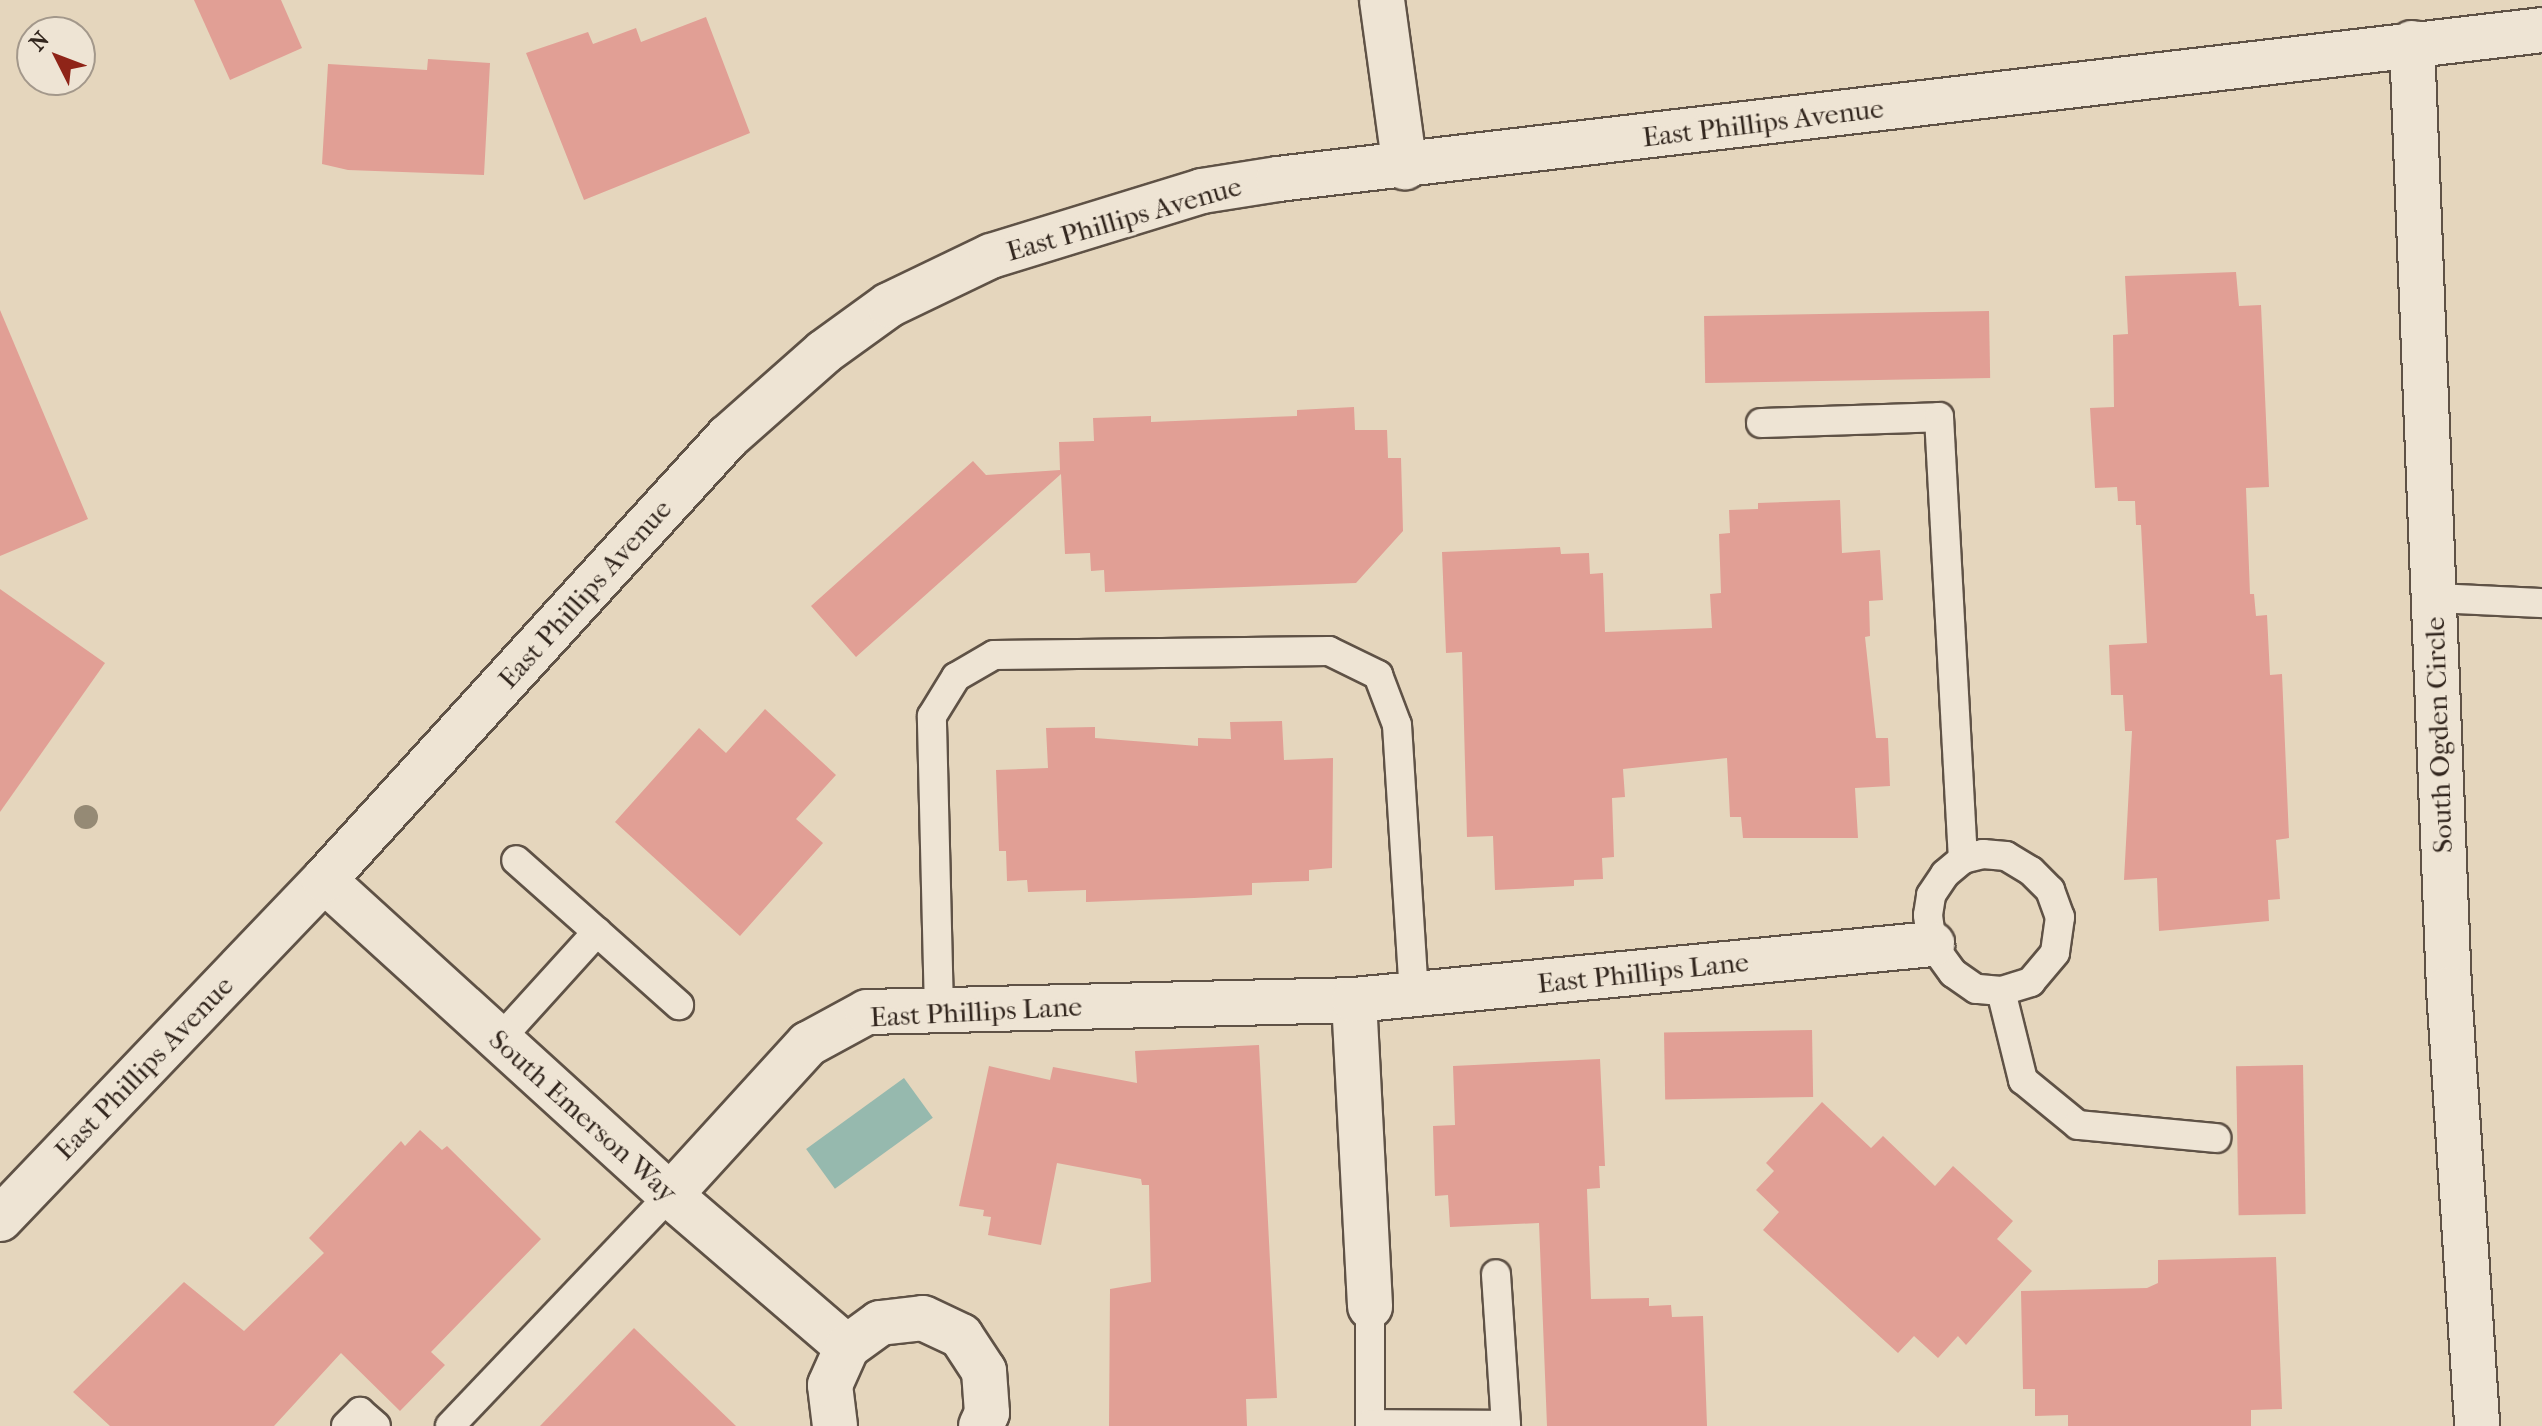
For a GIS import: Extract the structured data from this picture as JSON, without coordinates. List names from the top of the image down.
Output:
{
  "streets": {
    "street": [
      "East Phillips Avenue",
      "South Ogden Circle",
      "East Phillips Lane",
      "South Emerson Way"
    ]
  },
  "crossings": [
    ["East Phillips Avenue", "South Ogden Circle"],
    ["East Phillips Avenue", "South Emerson Way"],
    ["East Phillips Lane", "South Emerson Way"]
  ],
  "north": "top left"
}
